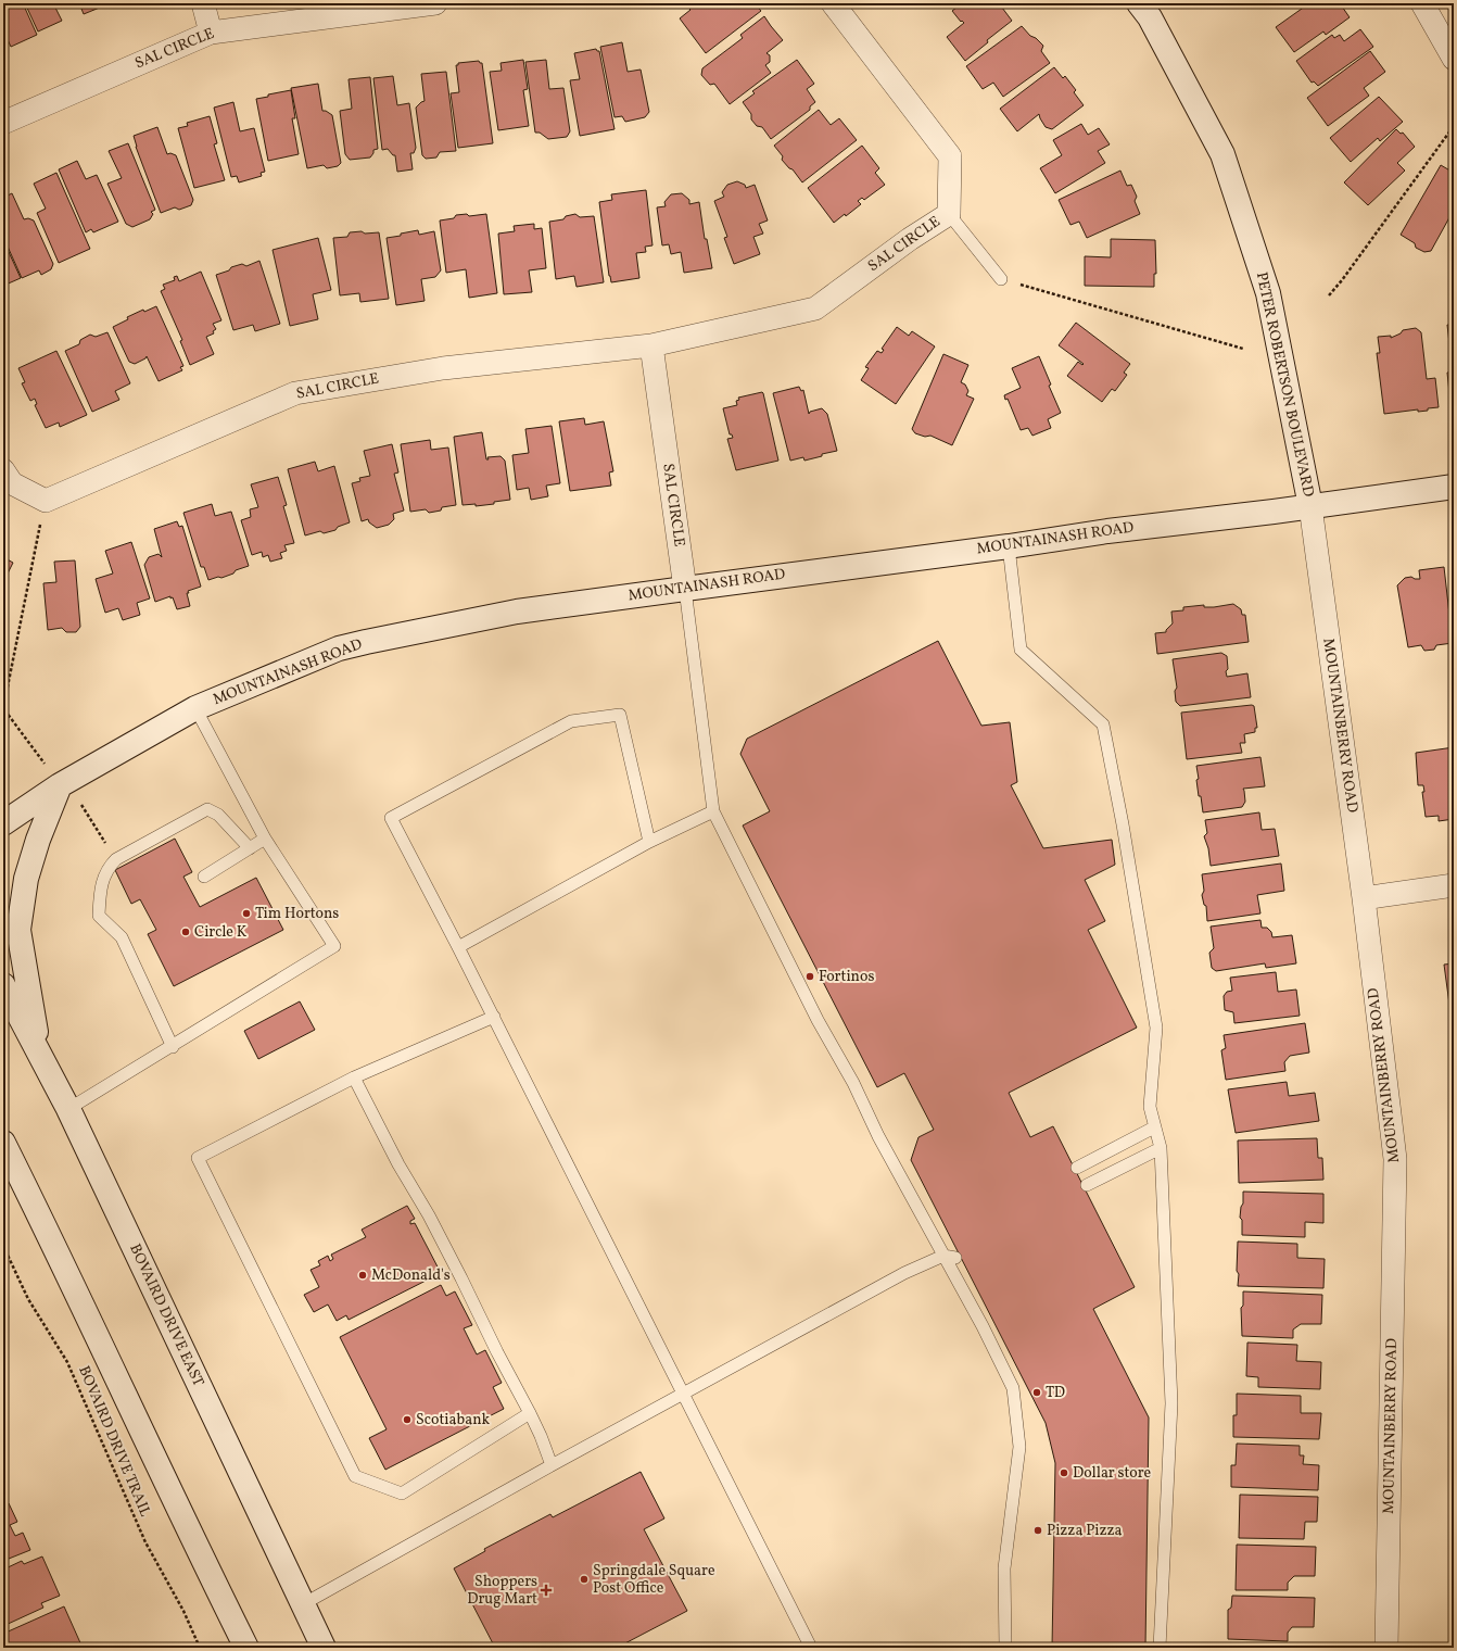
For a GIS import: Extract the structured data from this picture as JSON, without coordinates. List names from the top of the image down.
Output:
{
  "streets": {
    "street": [
      "SAL CIRCLE",
      "PETER ROBERTSON BOULEVARD",
      "MOUNTAINASH ROAD",
      "MOUNTAINBERRY ROAD",
      "BOVAIRD DRIVE EAST"
    ],
    "path": ["BOVAIRD DRIVE TRAIL"]
  },
  "crossings": [
    ["SAL CIRCLE", "MOUNTAINASH ROAD"],
    ["PETER ROBERTSON BOULEVARD", "MOUNTAINASH ROAD"],
    ["PETER ROBERTSON BOULEVARD", "MOUNTAINBERRY ROAD"],
    ["MOUNTAINASH ROAD", "MOUNTAINBERRY ROAD"]
  ],
  "places": {
    "other": [
      "Tim Hortons",
      "Circle K",
      "Fortinos",
      "McDonald's",
      "TD",
      "Scotiabank",
      "Dollar store",
      "Pizza Pizza",
      "Springdale Square Post Office"
    ],
    "health": ["Shoppers Drug Mart"]
  }
}
